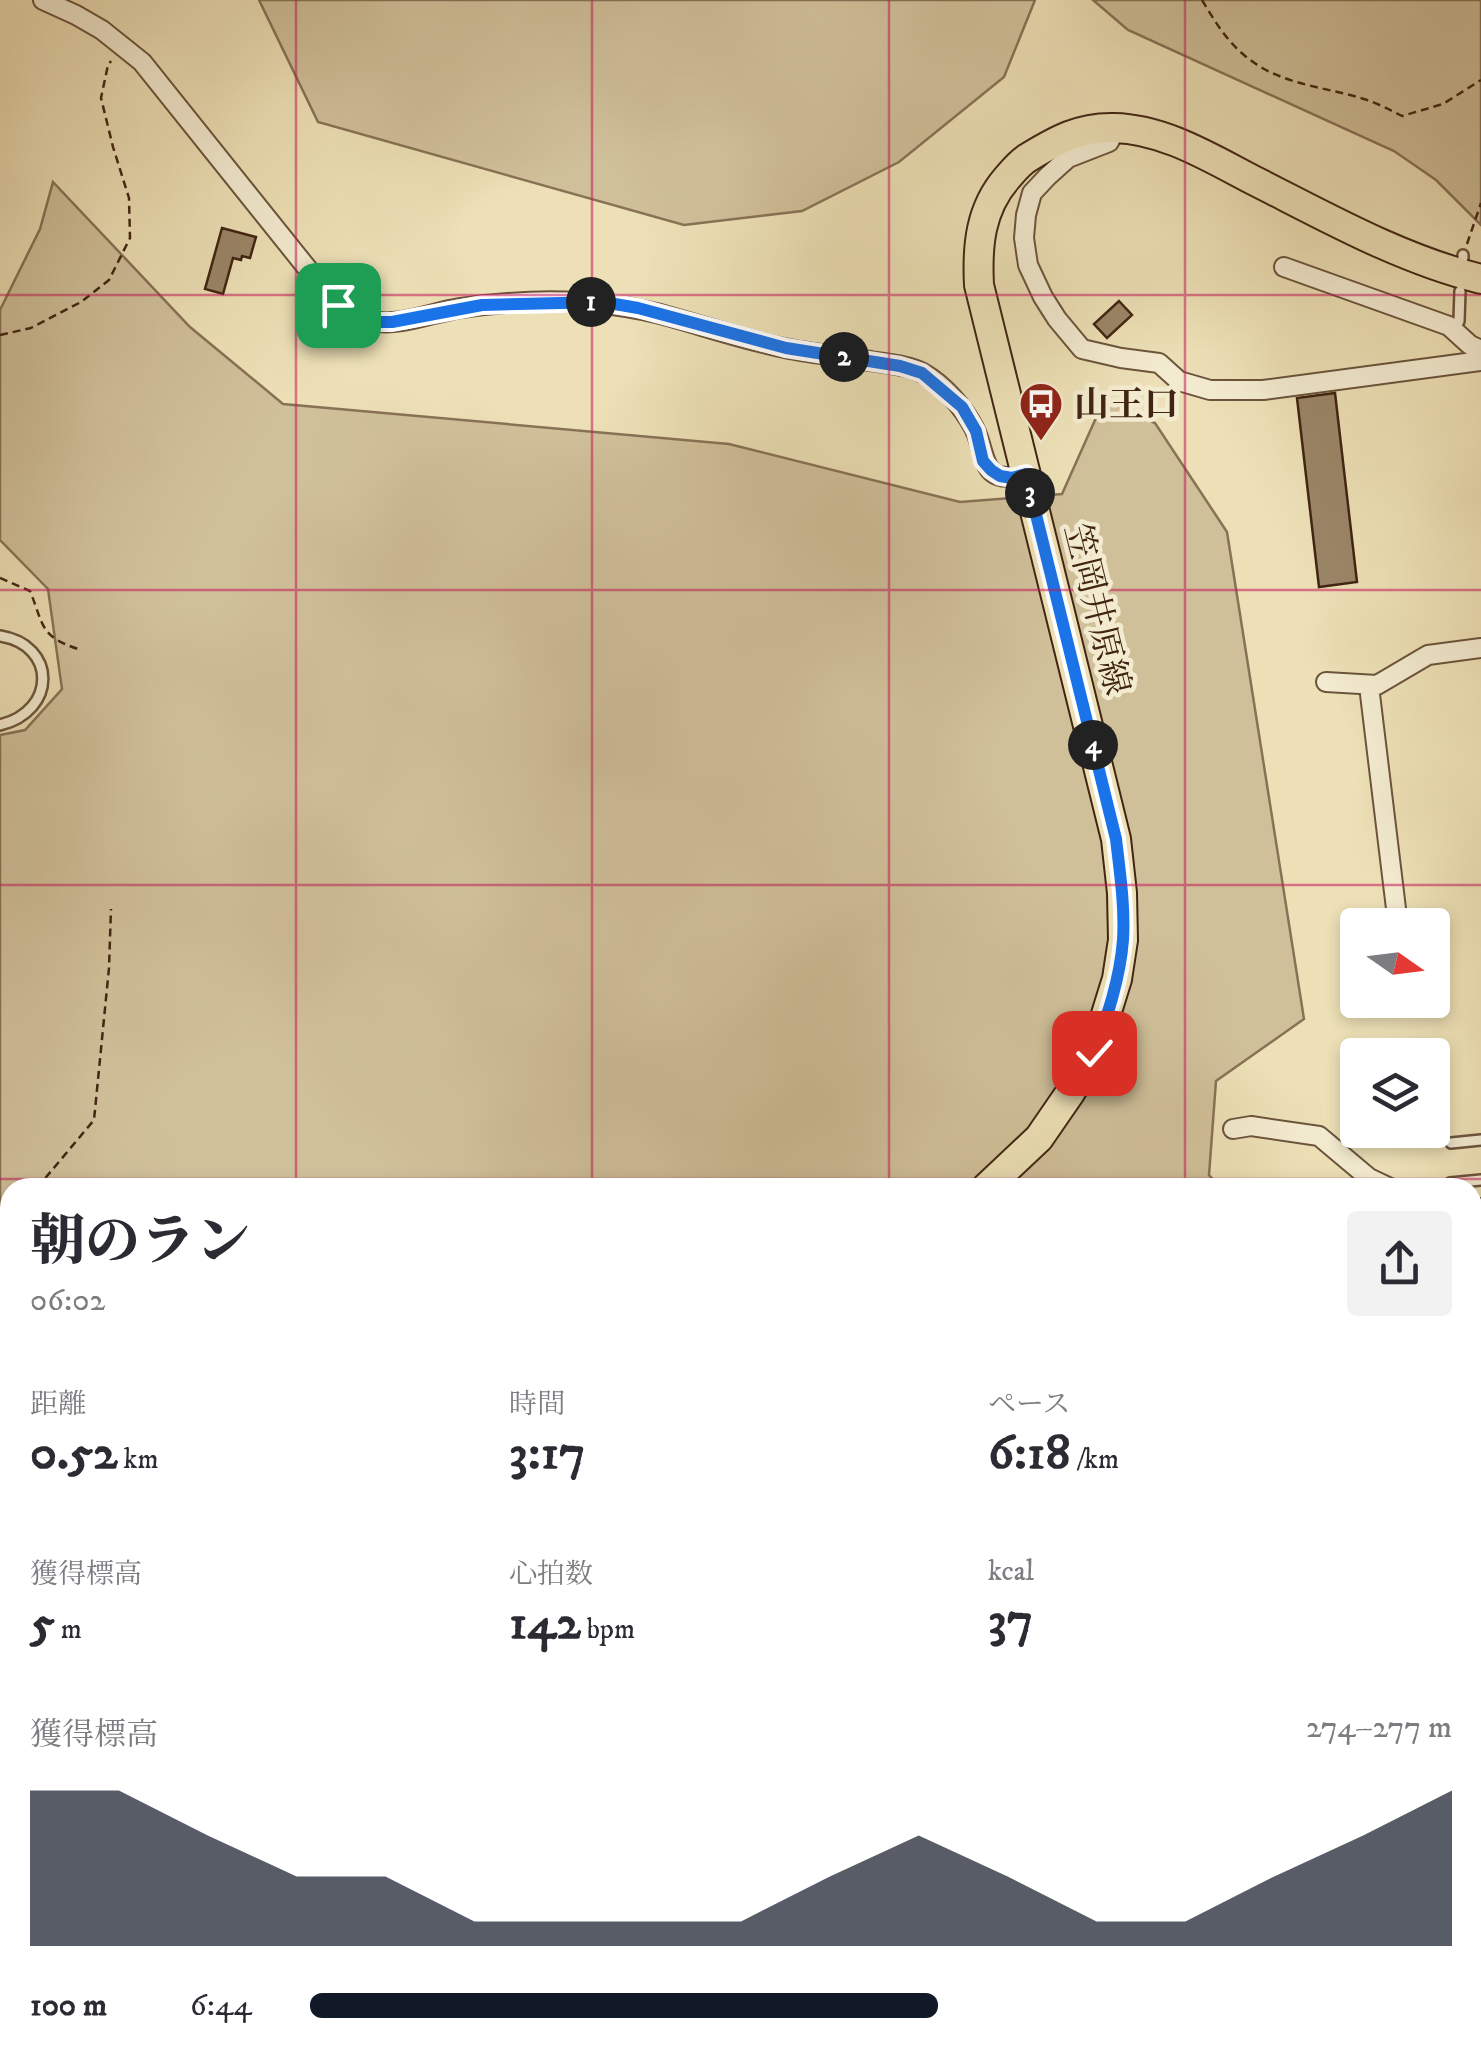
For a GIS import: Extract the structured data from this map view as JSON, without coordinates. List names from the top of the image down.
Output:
{
  "streets": {
    "main road": ["笠岡井原線"]
  },
  "places": {
    "bus stop": ["山王口"]
  },
  "north": "right",
  "page": {
    "pins": [
      "1",
      "2",
      "3",
      "4"
    ],
    "heading": ["朝のラン", "06:02"],
    "stats": [
      ["距離", "0.52 km"],
      ["時間", "3:17"],
      ["ペース", "6:18 /km"],
      ["獲得標高", "5 m"],
      ["心拍数", "142 bpm"],
      ["kcal", "37"]
    ],
    "chart": ["獲得標高", "274–277 m"],
    "list": [
      {
        "name": "100 m",
        "note": "6:44"
      }
    ]
  }
}
